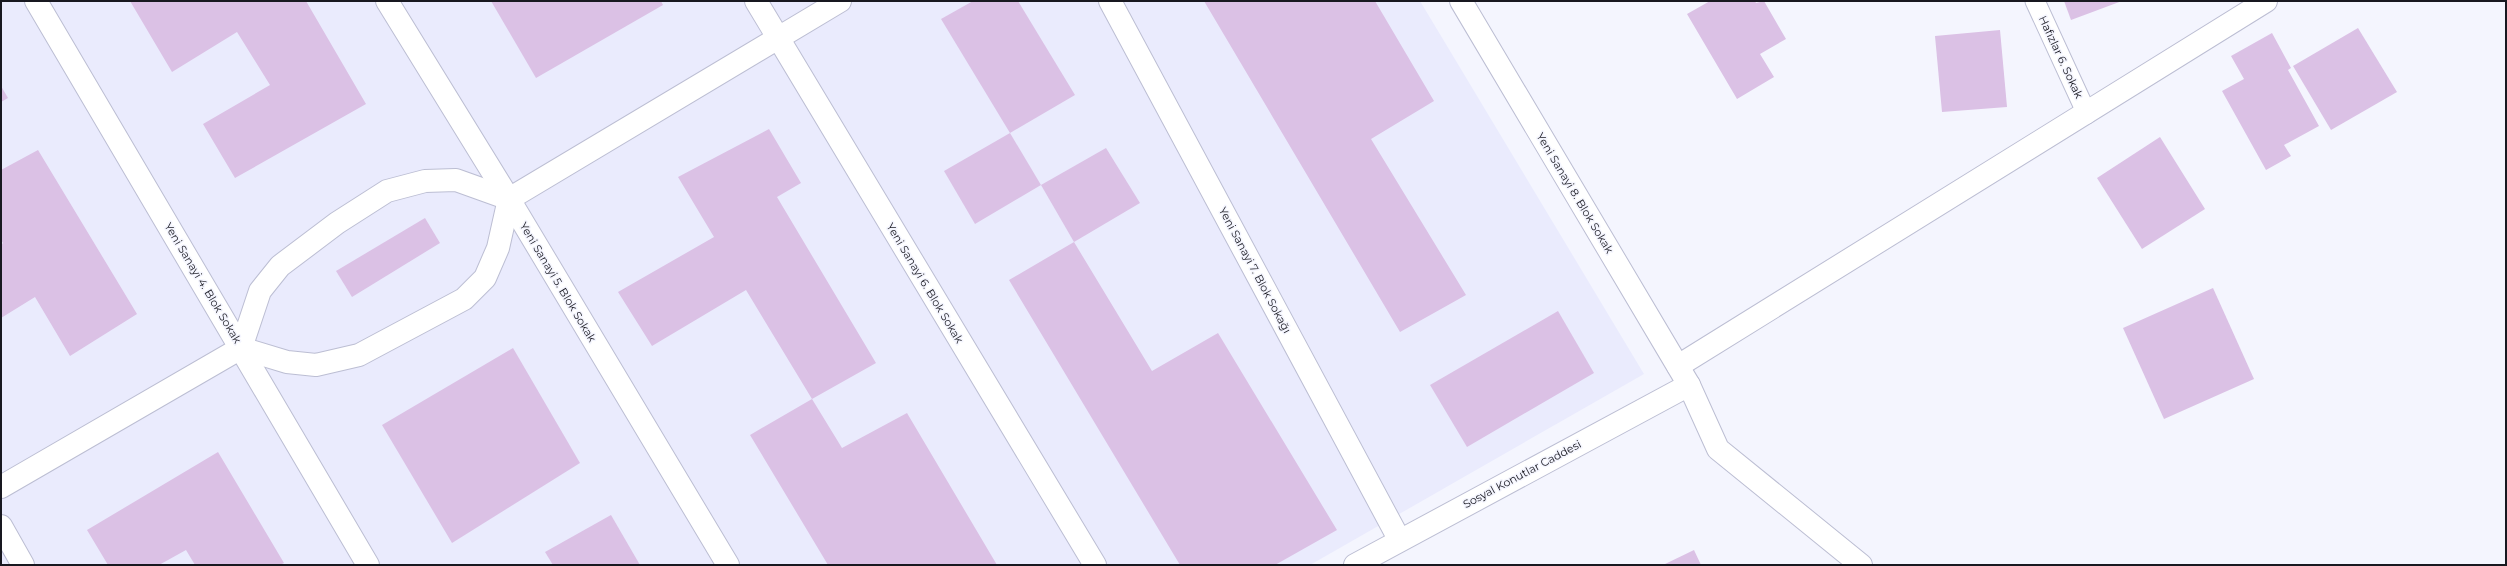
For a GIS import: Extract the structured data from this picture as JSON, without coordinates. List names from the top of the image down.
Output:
{
  "streets": {
    "street": [
      "Yeni Sanayi 8. Blok Sokak",
      "Yeni Sanayi 7. Blok Sokağı",
      "Yeni Sanayi 5. Blok Sokak",
      "Yeni Sanayi 4. Blok Sokak",
      "Yeni Sanayi 6. Blok Sokak",
      "Sosyal Konutlar Caddesi"
    ],
    "lane": ["Hafızlar 6. Sokak"]
  },
  "crossings": [
    ["Yeni Sanayi 8. Blok Sokak", "Sosyal Konutlar Caddesi"],
    ["Yeni Sanayi 7. Blok Sokağı", "Sosyal Konutlar Caddesi"]
  ]
}
